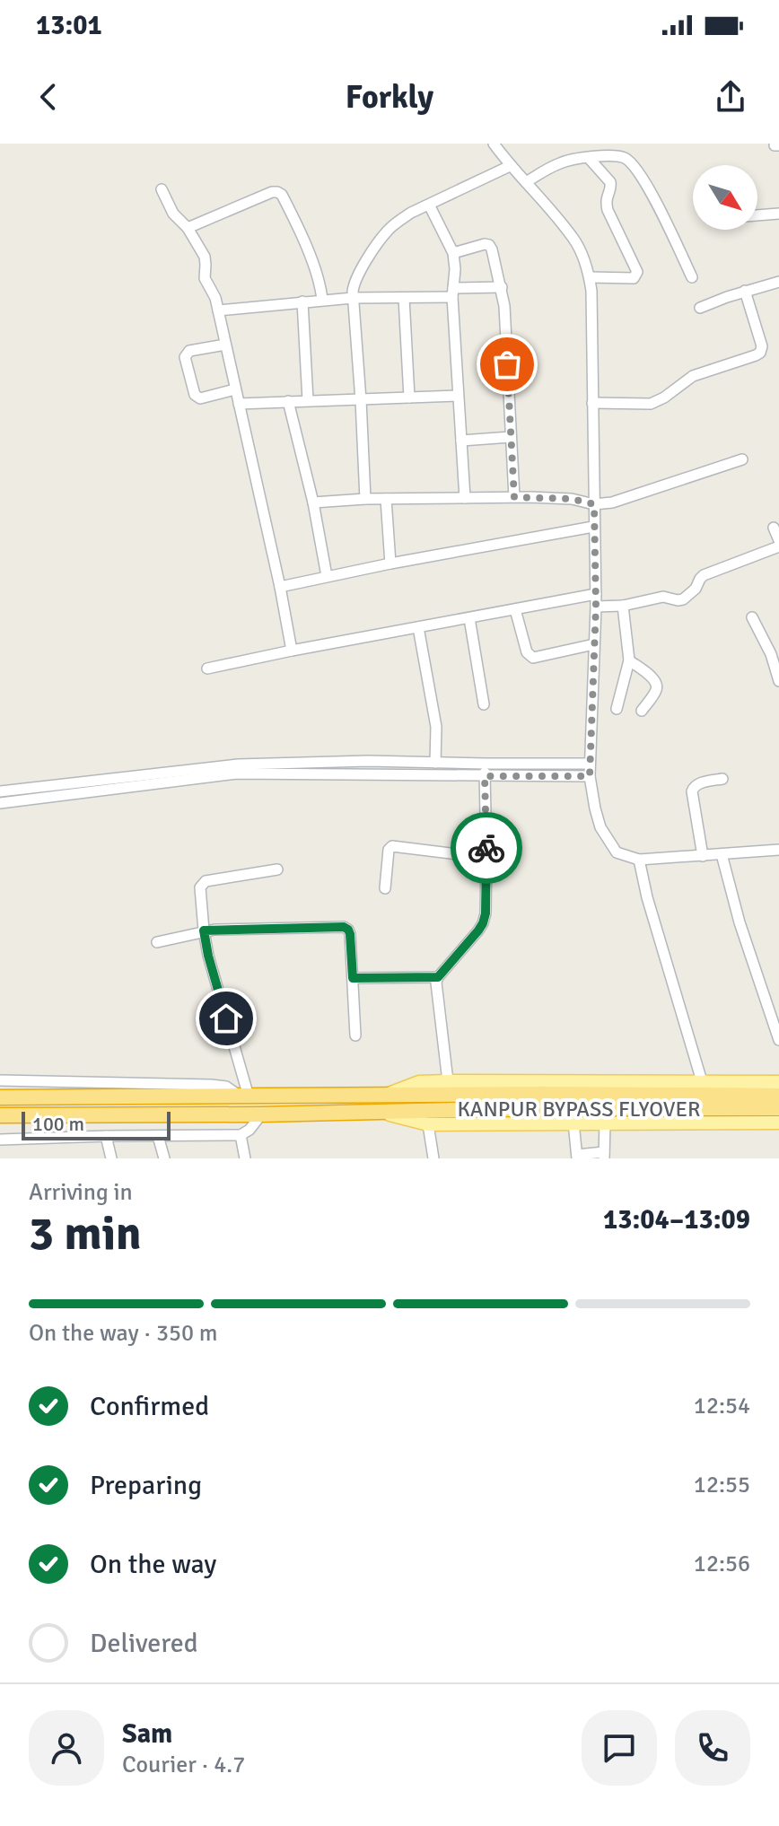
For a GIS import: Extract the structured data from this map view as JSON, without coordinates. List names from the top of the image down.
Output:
{
  "streets": {
    "highway": ["KANPUR BYPASS FLYOVER"]
  },
  "scale_bar": "100 m",
  "north": "bottom right",
  "page": {
    "status": "13:01",
    "header": "Forkly",
    "scale": "100 m",
    "heading": ["3 min", "Arriving in", "13:04–13:09"],
    "panel": ["Sam", "Courier · 4.7"],
    "bar": "On the way · 350 m",
    "list": [
      ["Confirmed", "12:54"],
      ["Preparing", "12:55"],
      ["On the way", "12:56"],
      "Delivered"
    ]
  }
}
